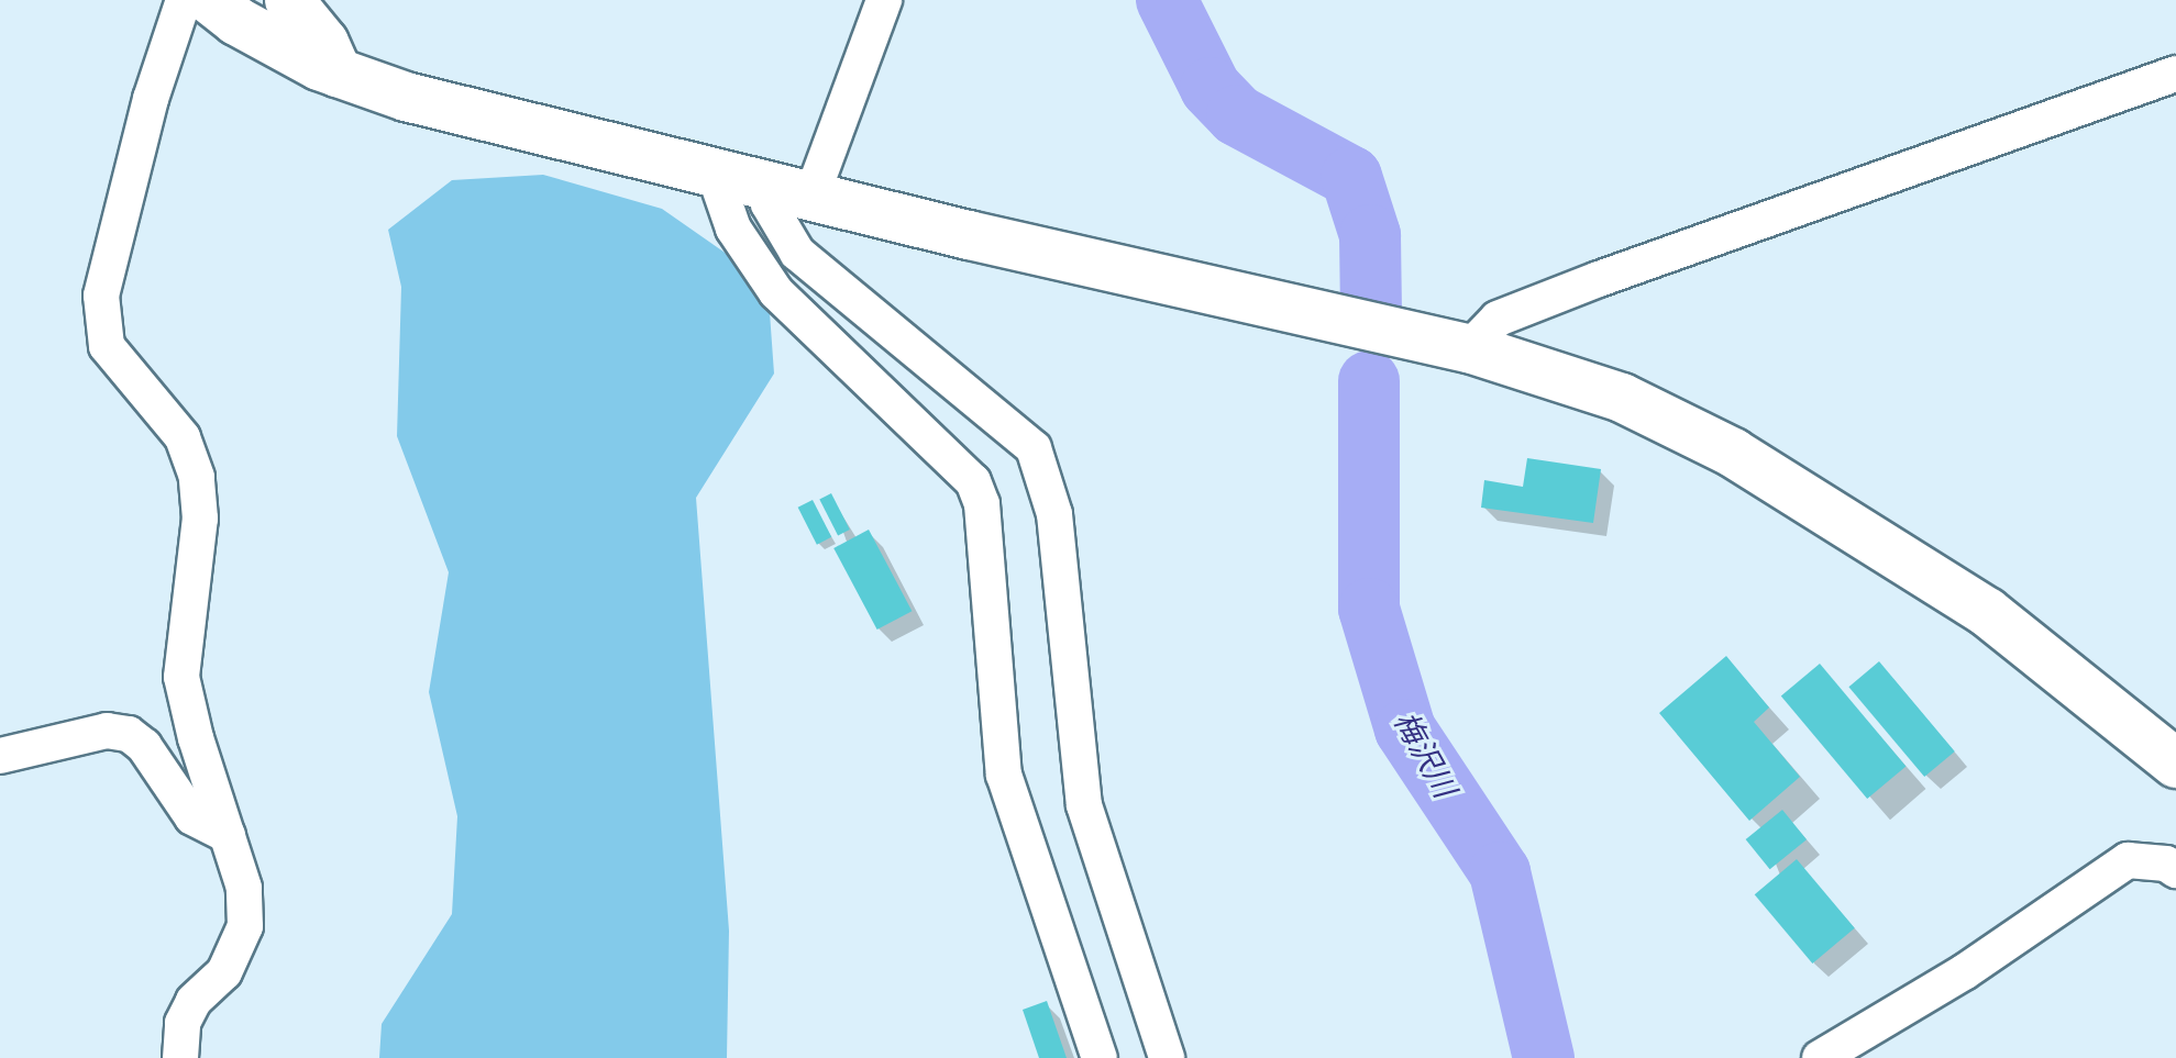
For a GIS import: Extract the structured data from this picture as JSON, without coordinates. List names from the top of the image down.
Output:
{
  "water": ["梅沢川"]
}
